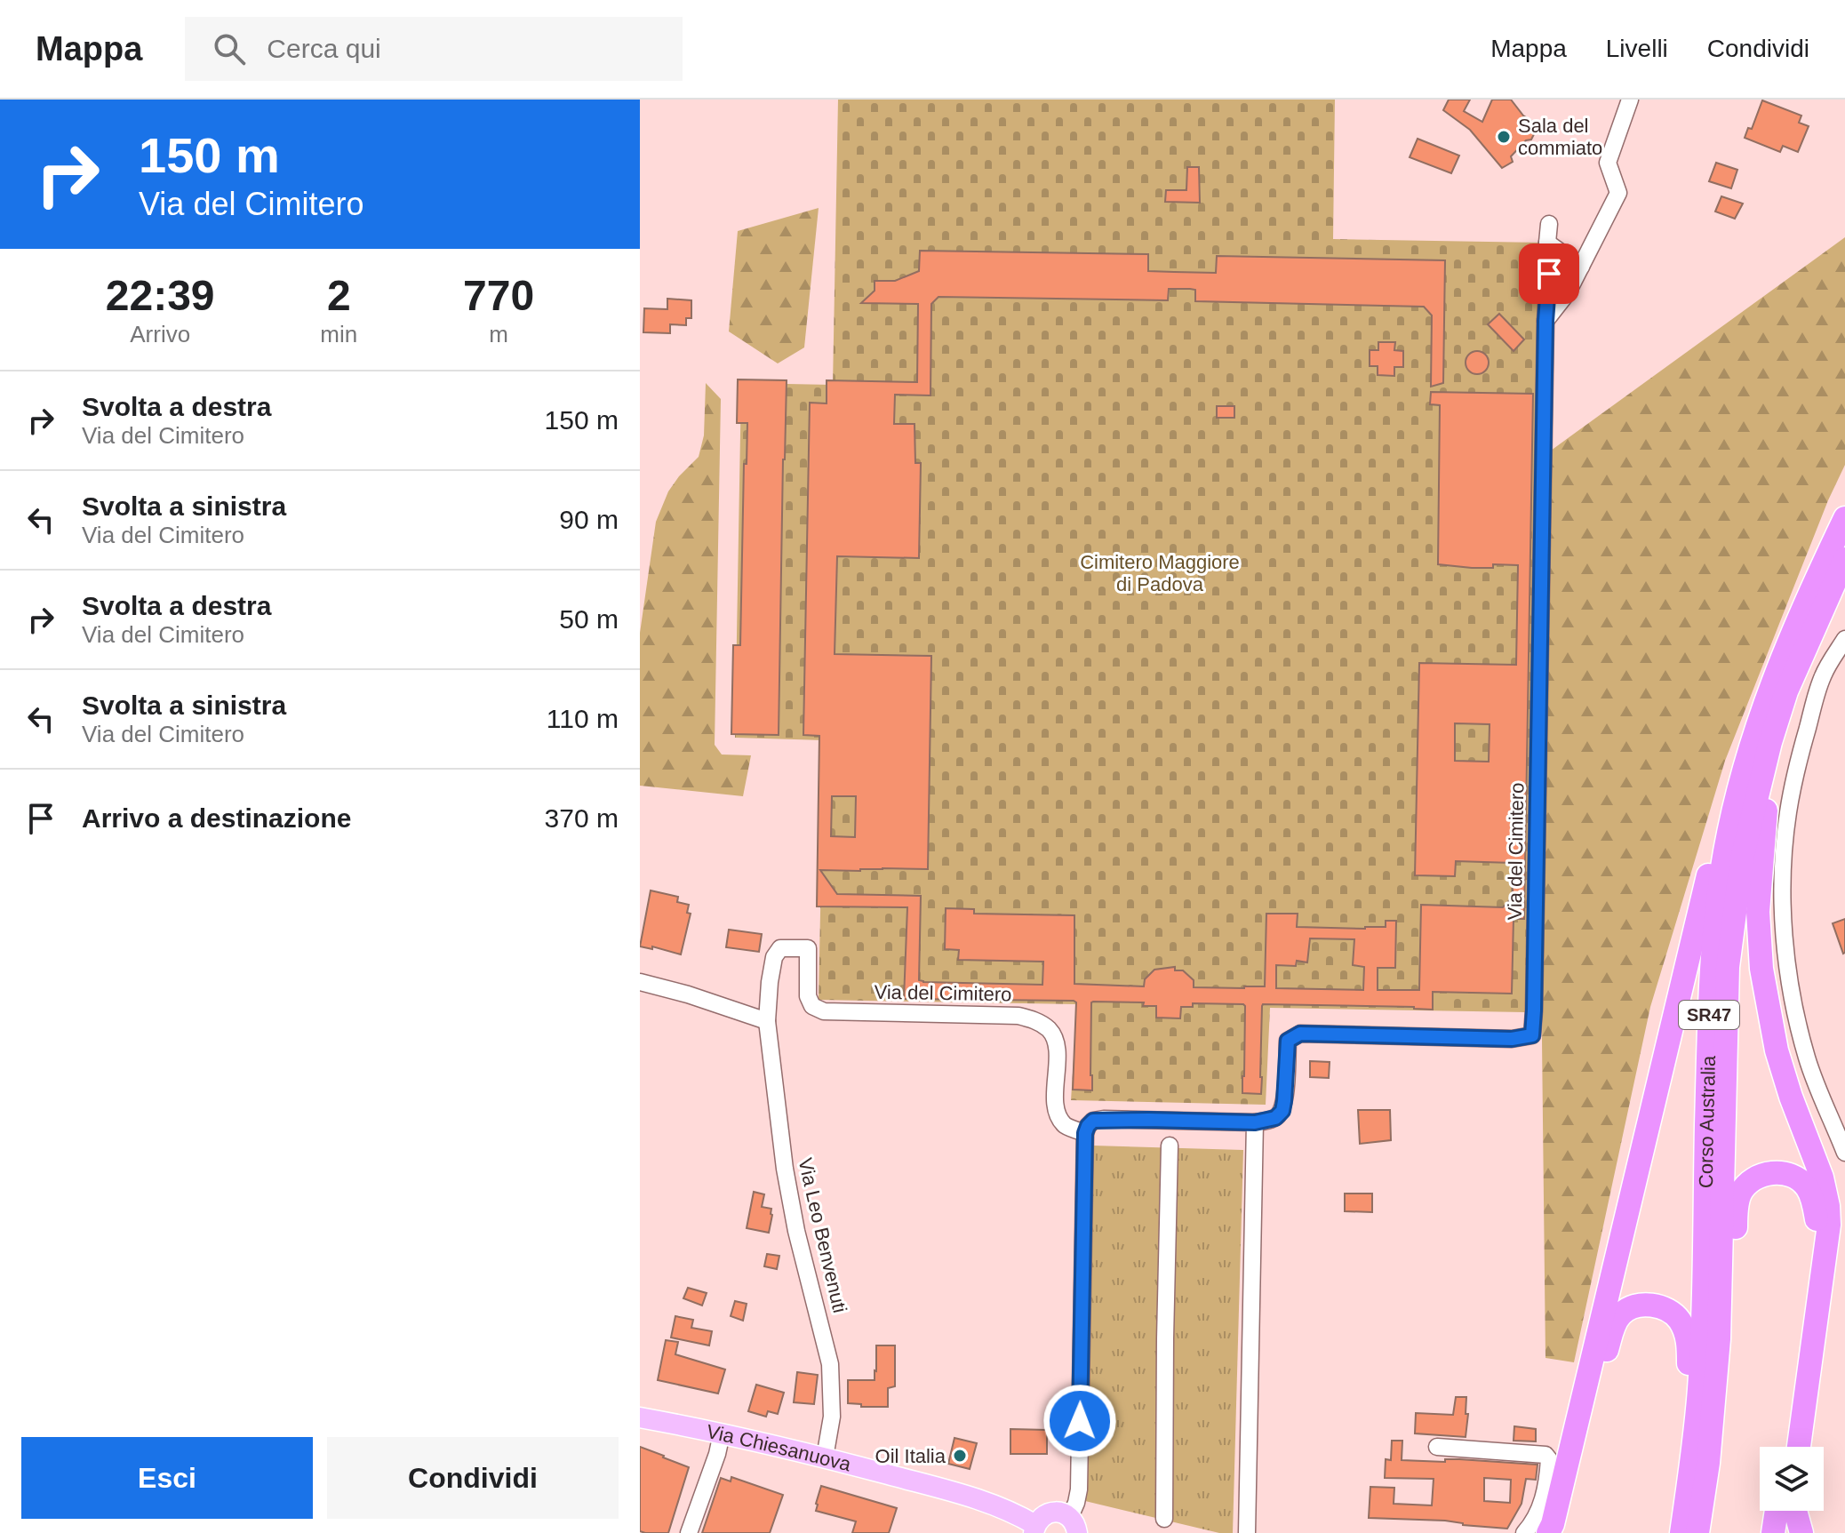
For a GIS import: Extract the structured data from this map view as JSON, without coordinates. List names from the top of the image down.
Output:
{
  "streets": {
    "highway": ["SR47", "Corso Australia"],
    "main road": ["Via Chiesanuova"],
    "street": ["Via del Cimitero", "Via Leo Benvenuti"]
  },
  "crossings": [
    ["Via del Cimitero", "Via Leo Benvenuti"],
    ["Via Leo Benvenuti", "Via Chiesanuova"]
  ],
  "parks": ["Cimitero Maggiore di Padova"],
  "places": ["Sala del commiato", "Oil Italia"],
  "page": {
    "header": "Mappa",
    "search": "Cerca qui",
    "nav": ["Mappa", "Livelli", "Condividi"],
    "turn": ["150 m", "Via del Cimitero"],
    "eta": [
      "22:39",
      "Arrivo",
      "2",
      "min",
      "770",
      "m"
    ],
    "list": [
      {
        "name": "Svolta a destra",
        "note": "Via del Cimitero",
        "value": "150 m"
      },
      {
        "name": "Svolta a sinistra",
        "note": "Via del Cimitero",
        "value": "90 m"
      },
      {
        "name": "Svolta a destra",
        "note": "Via del Cimitero",
        "value": "50 m"
      },
      {
        "name": "Svolta a sinistra",
        "note": "Via del Cimitero",
        "value": "110 m"
      },
      {
        "name": "Arrivo a destinazione",
        "value": "370 m"
      }
    ],
    "buttons": ["Esci", "Condividi"]
  }
}
